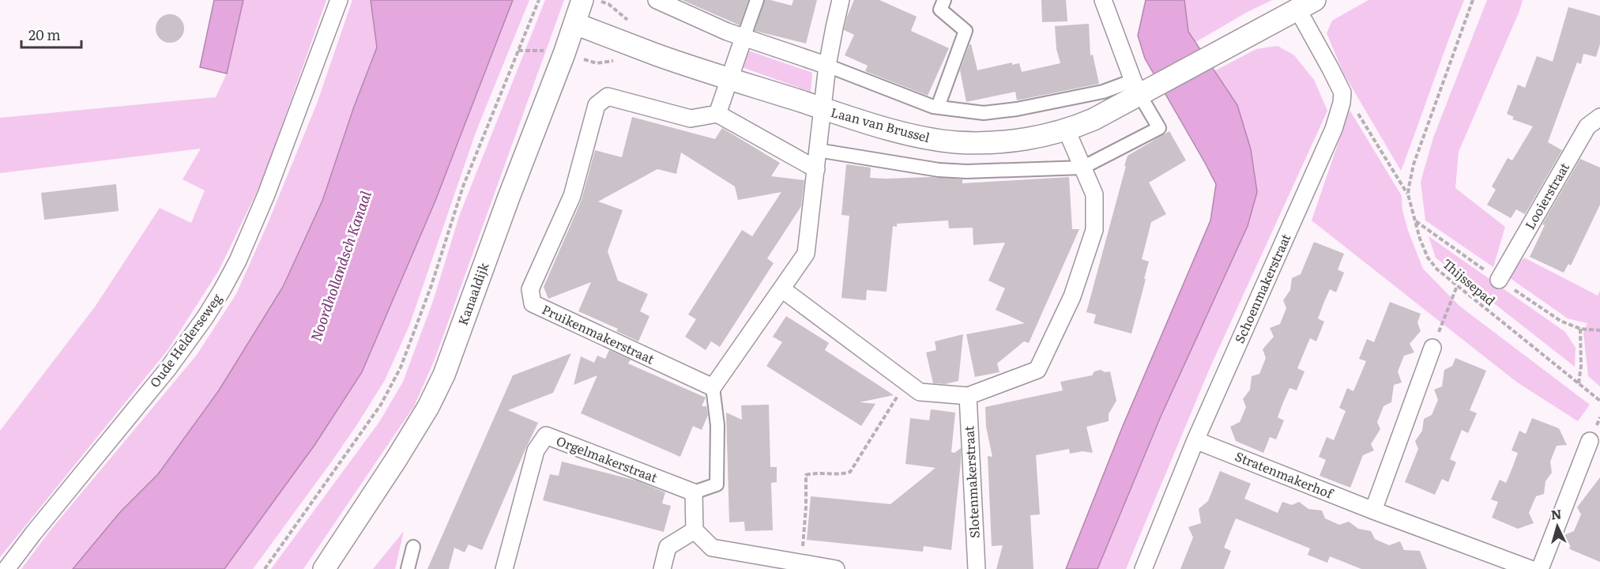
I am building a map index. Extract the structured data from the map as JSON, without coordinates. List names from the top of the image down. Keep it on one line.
{"streets":{"street":["Laan van Brussel","Looierstraat","Schoenmakerstraat","Kanaaldijk","Pruikenmakerstraat","Oude Helderseweg","Orgelmakerstraat","Stratenmakerhof","Slotenmakerstraat"],"path":["Thijssepad"]},"crossings":[["Laan van Brussel","Kanaaldijk"],["Schoenmakerstraat","Stratenmakerhof"]],"water":["Noordhollandsch Kanaal"],"scale_bar":"20 m","north":"top"}
